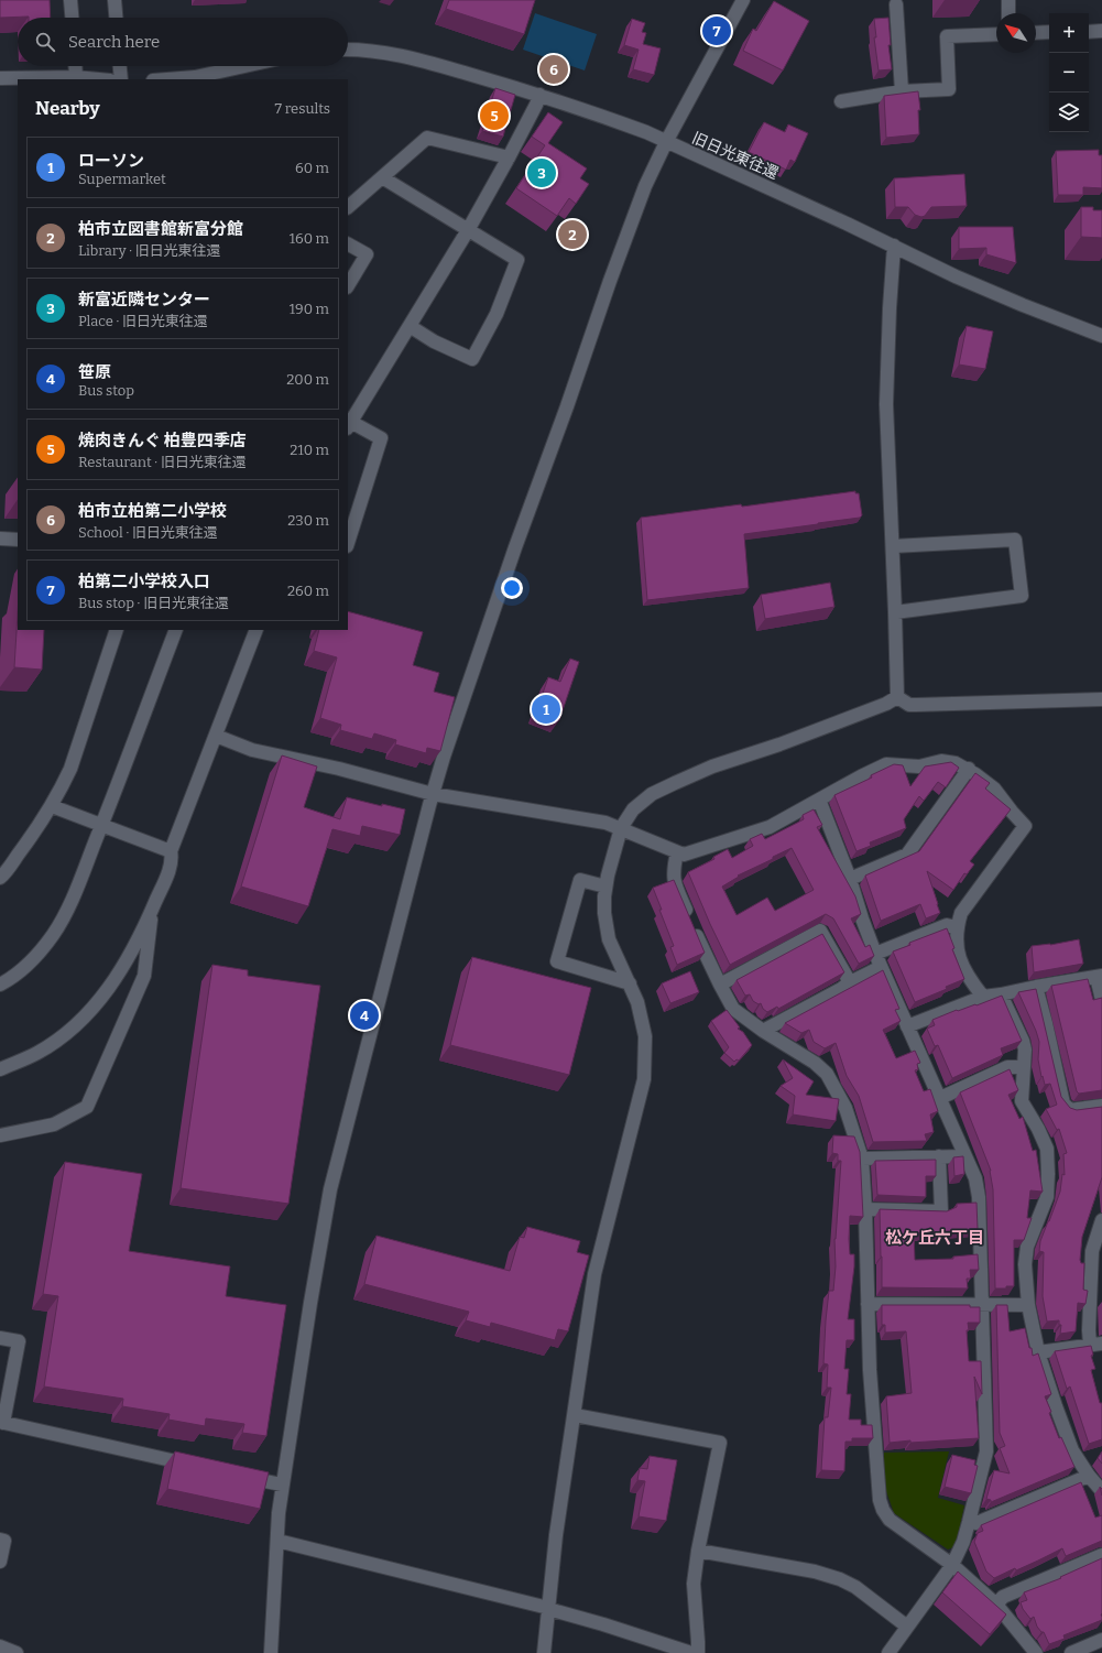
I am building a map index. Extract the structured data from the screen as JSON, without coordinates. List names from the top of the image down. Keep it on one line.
{"streets":{"street":["旧日光東往還"]},"districts":["松ケ丘六丁目"],"north":"top left","page":{"map_buttons":["+","−"],"pins":["7","6","5","3","2","1","4"],"search":"Search here","heading":["Nearby","7 results"],"list":[{"mark":"1","name":"ローソン","note":"Supermarket","value":"60 m"},{"mark":"2","name":"柏市立図書館新富分館","note":"Library · 旧日光東往還","value":"160 m"},{"mark":"3","name":"新富近隣センター","note":"Place · 旧日光東往還","value":"190 m"},{"mark":"4","name":"笹原","note":"Bus stop","value":"200 m"},{"mark":"5","name":"焼肉きんぐ 柏豊四季店","note":"Restaurant · 旧日光東往還","value":"210 m"},{"mark":"6","name":"柏市立柏第二小学校","note":"School · 旧日光東往還","value":"230 m"},{"mark":"7","name":"柏第二小学校入口","note":"Bus stop · 旧日光東往還","value":"260 m"}]}}
